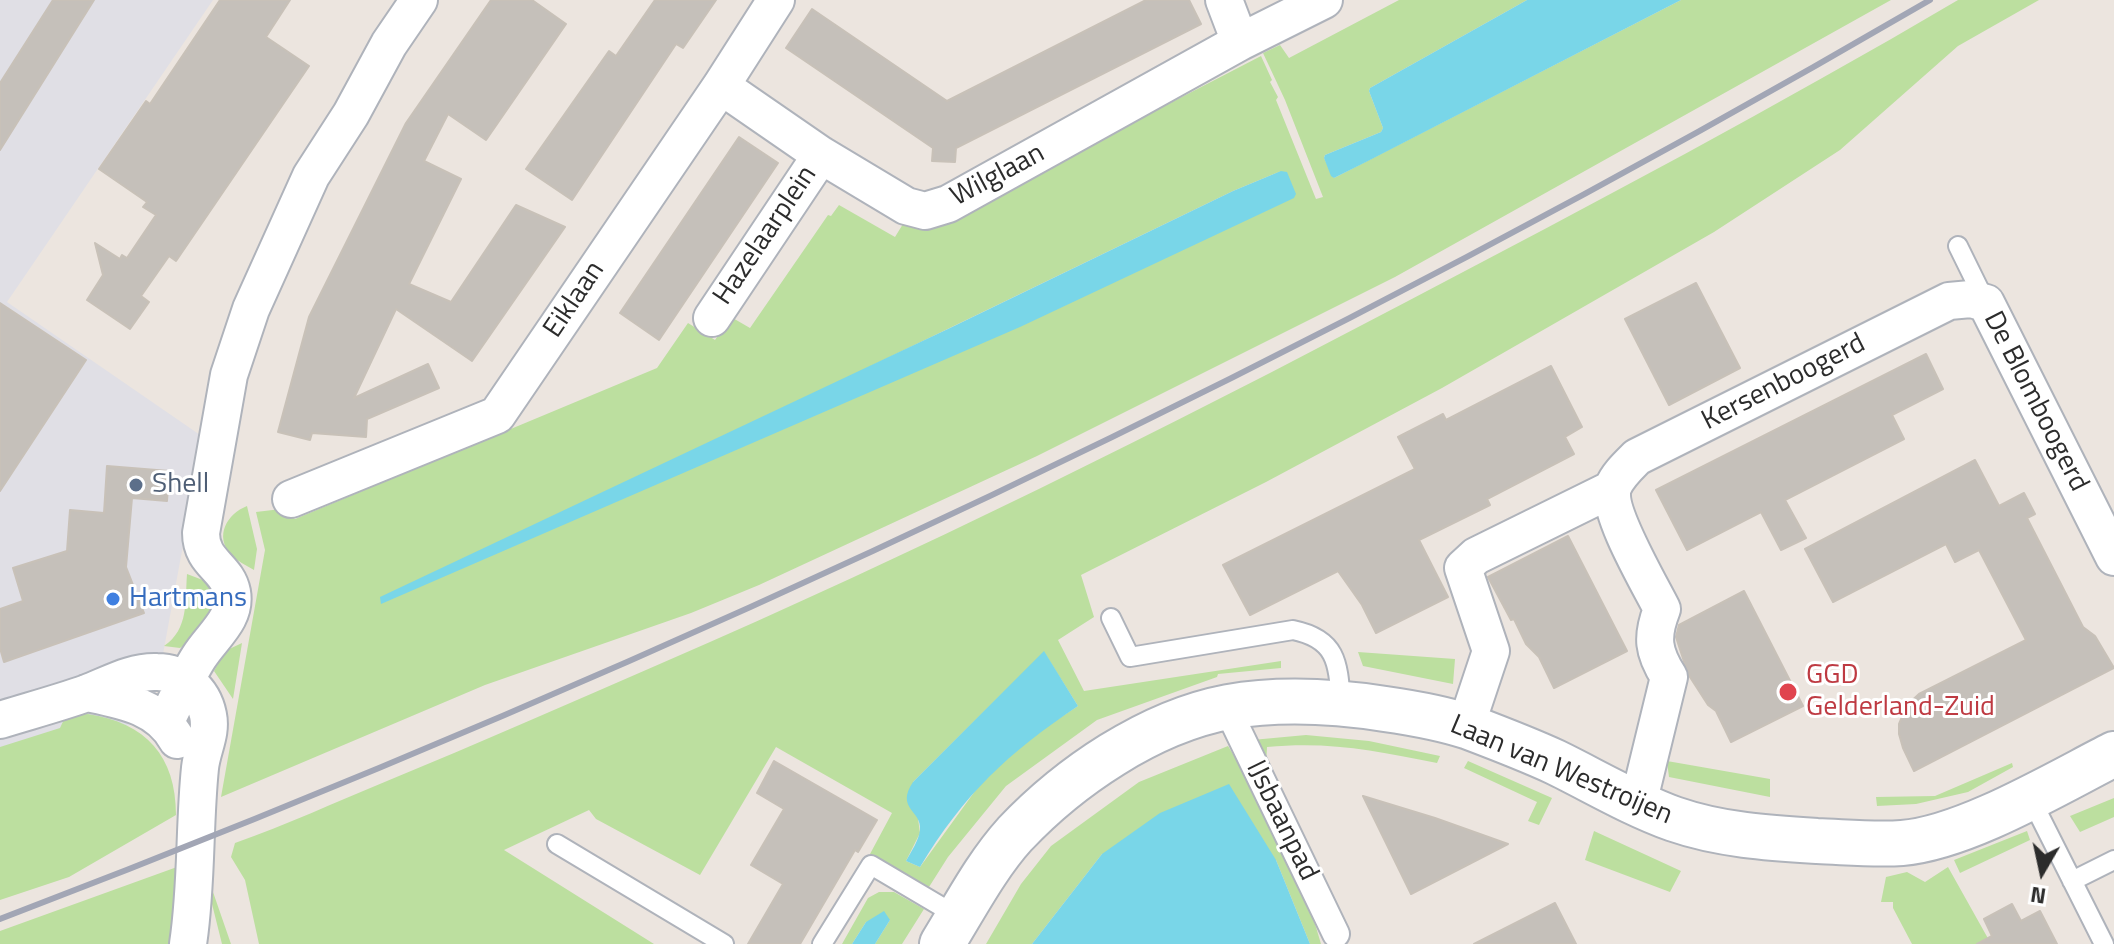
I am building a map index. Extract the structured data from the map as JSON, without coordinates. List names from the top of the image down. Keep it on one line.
{"streets":{"street":["Wilglaan","Hazelaarplein","Eiklaan","Kersenboogerd","De Blomboogerd","Laan van Westroijen","IJsbaanpad"]},"crossings":[["Wilglaan","Hazelaarplein"],["Wilglaan","Eiklaan"],["Kersenboogerd","De Blomboogerd"],["Kersenboogerd","Laan van Westroijen"],["Laan van Westroijen","IJsbaanpad"]],"places":["Shell","Hartmans","GGD Gelderland-Zuid"],"north":"bottom"}
